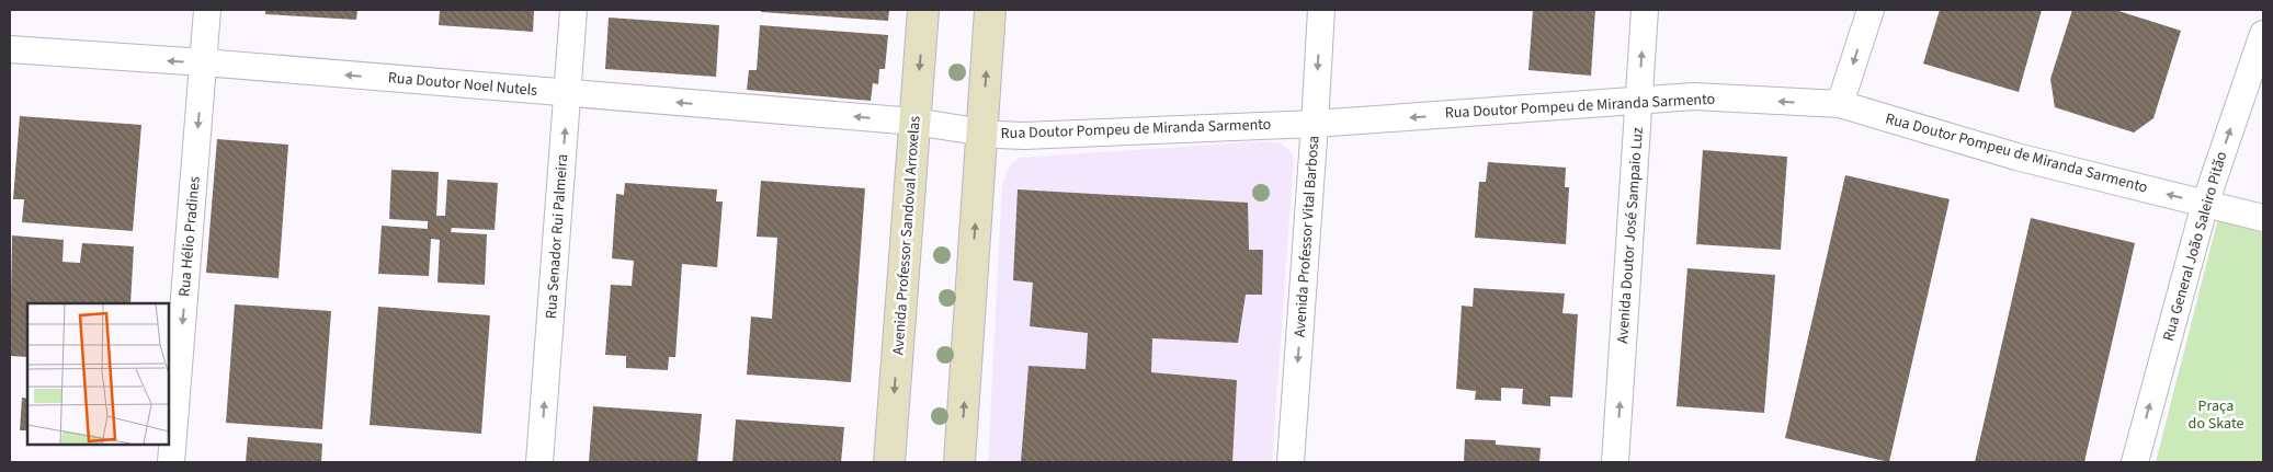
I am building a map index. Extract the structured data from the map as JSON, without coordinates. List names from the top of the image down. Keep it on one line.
{"streets":{"street":["Rua Doutor Noel Nutels","Rua Doutor Pompeu de Miranda Sarmento","Avenida Professor Sandoval Arroxelas","Avenida Doutor José Sampaio Luz","Rua Hélio Pradines","Rua Senador Rui Palmeira","Avenida Professor Vital Barbosa","Rua General João Saleiro Pitão"]},"crossings":[["Rua Doutor Noel Nutels","Rua Doutor Pompeu de Miranda Sarmento"],["Rua Doutor Noel Nutels","Avenida Professor Sandoval Arroxelas"],["Rua Doutor Noel Nutels","Rua Hélio Pradines"],["Rua Doutor Noel Nutels","Rua Senador Rui Palmeira"],["Rua Doutor Pompeu de Miranda Sarmento","Avenida Professor Sandoval Arroxelas"],["Rua Doutor Pompeu de Miranda Sarmento","Avenida Doutor José Sampaio Luz"],["Rua Doutor Pompeu de Miranda Sarmento","Avenida Professor Vital Barbosa"],["Rua Doutor Pompeu de Miranda Sarmento","Rua General João Saleiro Pitão"]],"one_way":["Rua Doutor Noel Nutels","Rua Doutor Pompeu de Miranda Sarmento","Avenida Doutor José Sampaio Luz","Rua Hélio Pradines","Rua Senador Rui Palmeira","Avenida Professor Vital Barbosa","Rua General João Saleiro Pitão"],"parks":["Praça do Skate"]}
